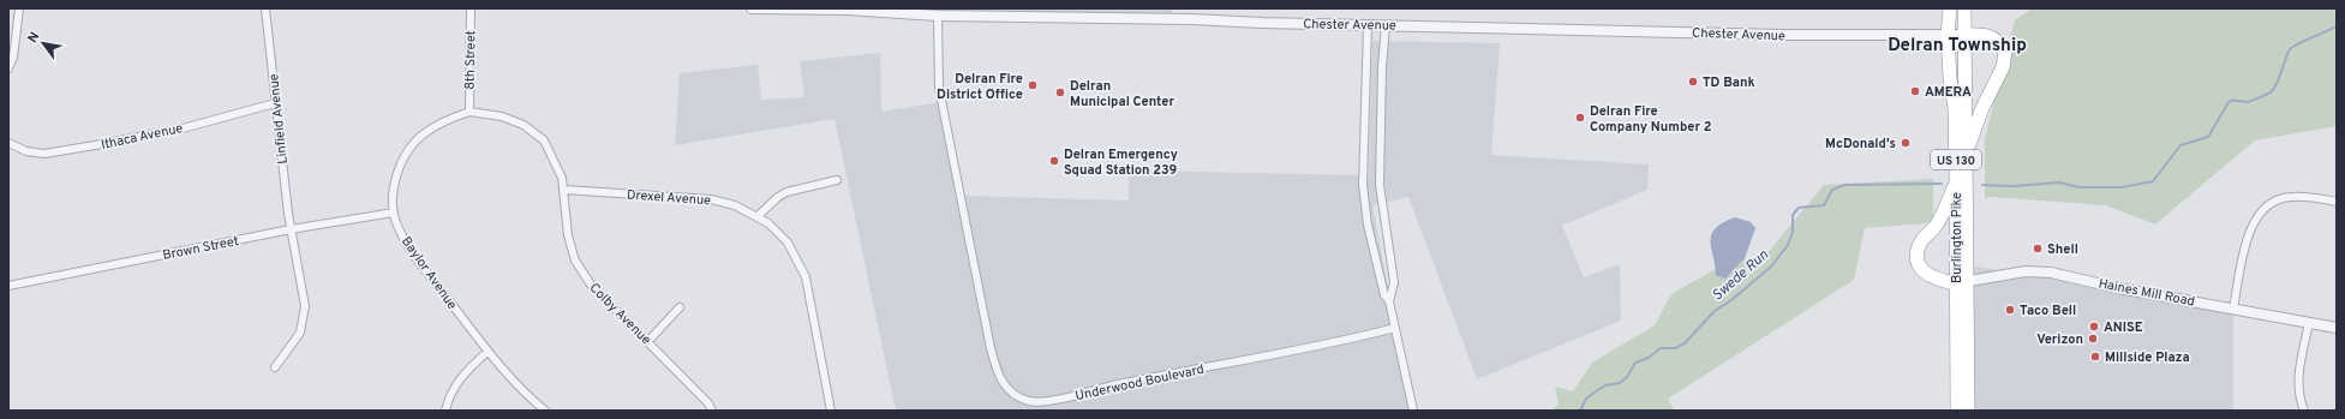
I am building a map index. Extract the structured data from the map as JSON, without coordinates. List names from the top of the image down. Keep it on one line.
{"streets":{"highway":["US 130","Burlington Pike"],"street":["Chester Avenue","8th Street","Linfield Avenue","Ithaca Avenue","Drexel Avenue","Brown Street","Baylor Avenue","Haines Mill Road","Colby Avenue","Underwood Boulevard"]},"crossings":[["Chester Avenue","Burlington Pike"],["Chester Avenue","Underwood Boulevard"],["8th Street","Baylor Avenue"],["8th Street","Colby Avenue"],["Linfield Avenue","Ithaca Avenue"],["Linfield Avenue","Brown Street"],["Drexel Avenue","Colby Avenue"],["Burlington Pike","Haines Mill Road"],["Brown Street","Baylor Avenue"],["Baylor Avenue","Colby Avenue"]],"districts":["Delran Township"],"water":["Swede Run"],"places":["TD Bank","Delran Fire District Office","AMERA","Delran Municipal Center","Delran Fire Company Number 2","McDonald's","Delran Emergency Squad Station 239","Shell","Taco Bell","ANISE","Verizon","Millside Plaza"],"north":"top left"}
